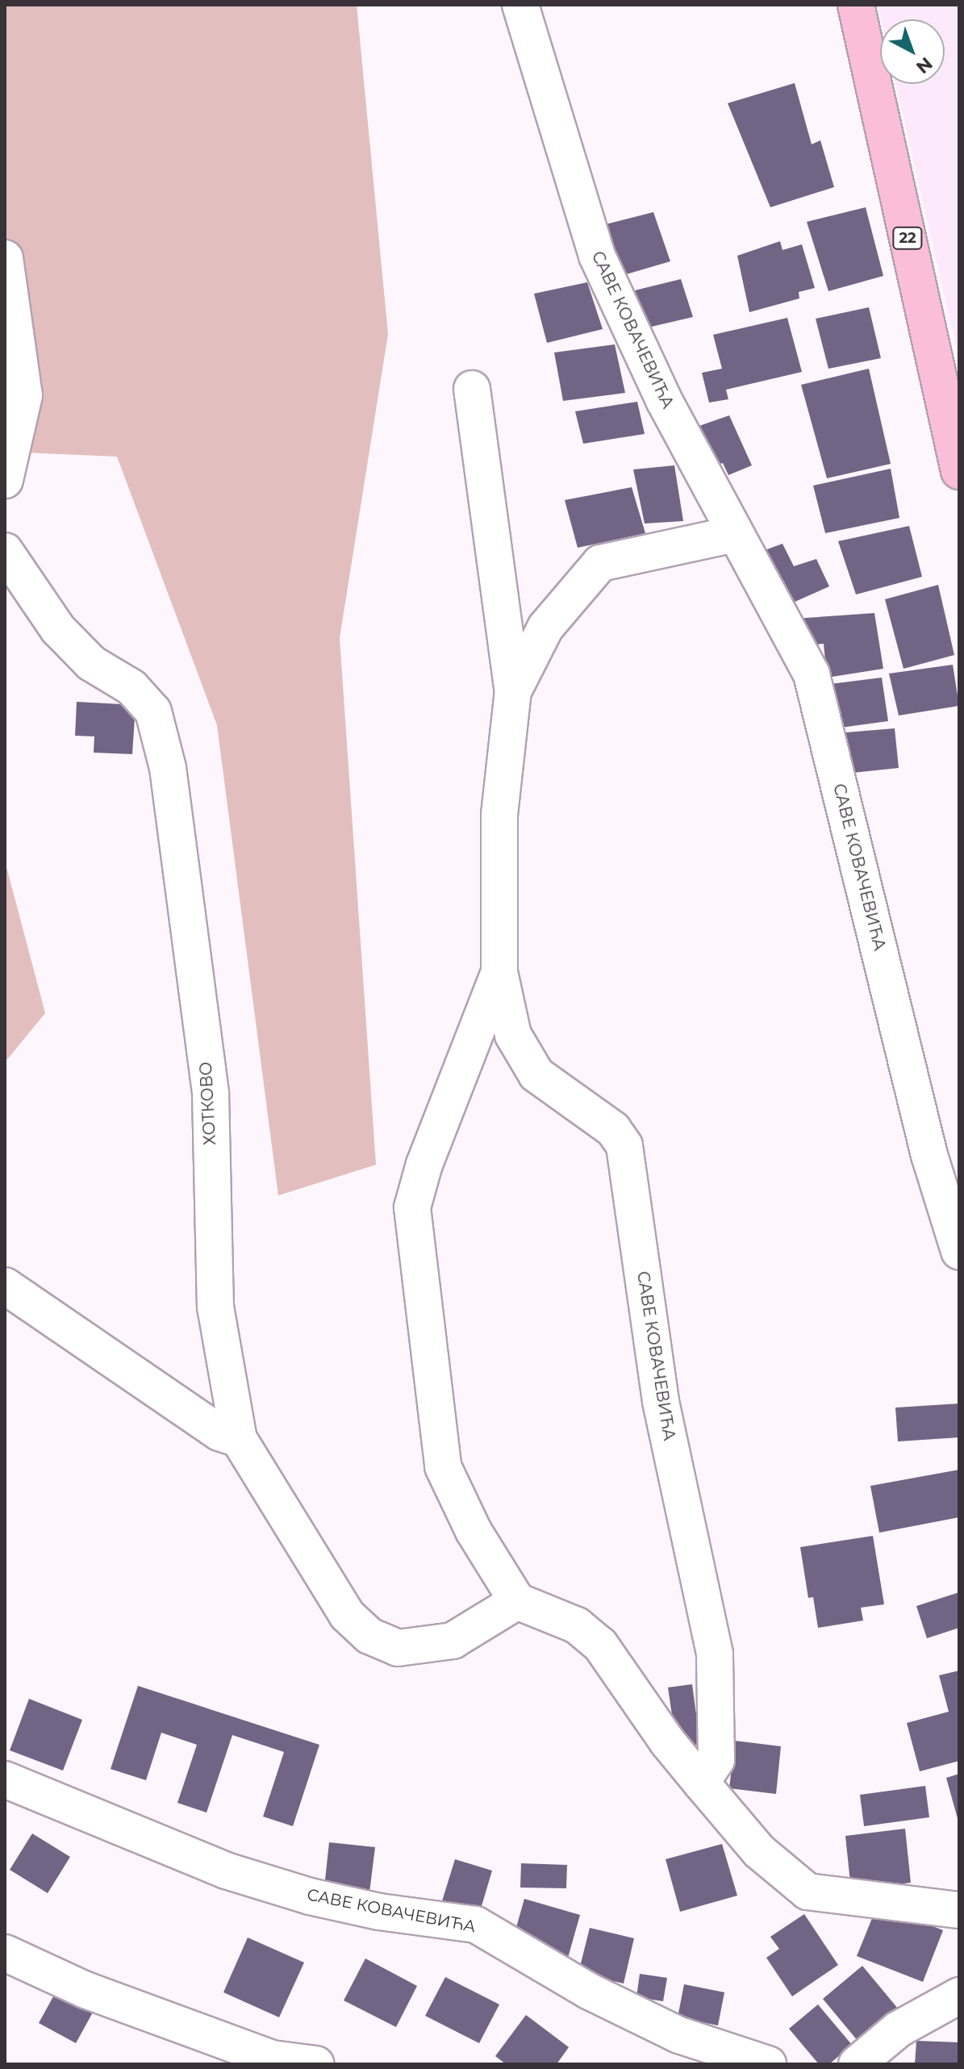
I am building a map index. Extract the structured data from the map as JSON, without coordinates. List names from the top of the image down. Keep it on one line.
{"streets":{"main road":["22"],"street":["САВЕ КОВАЧЕВИЋА","ХОТКОВО"]},"north":"bottom right"}
